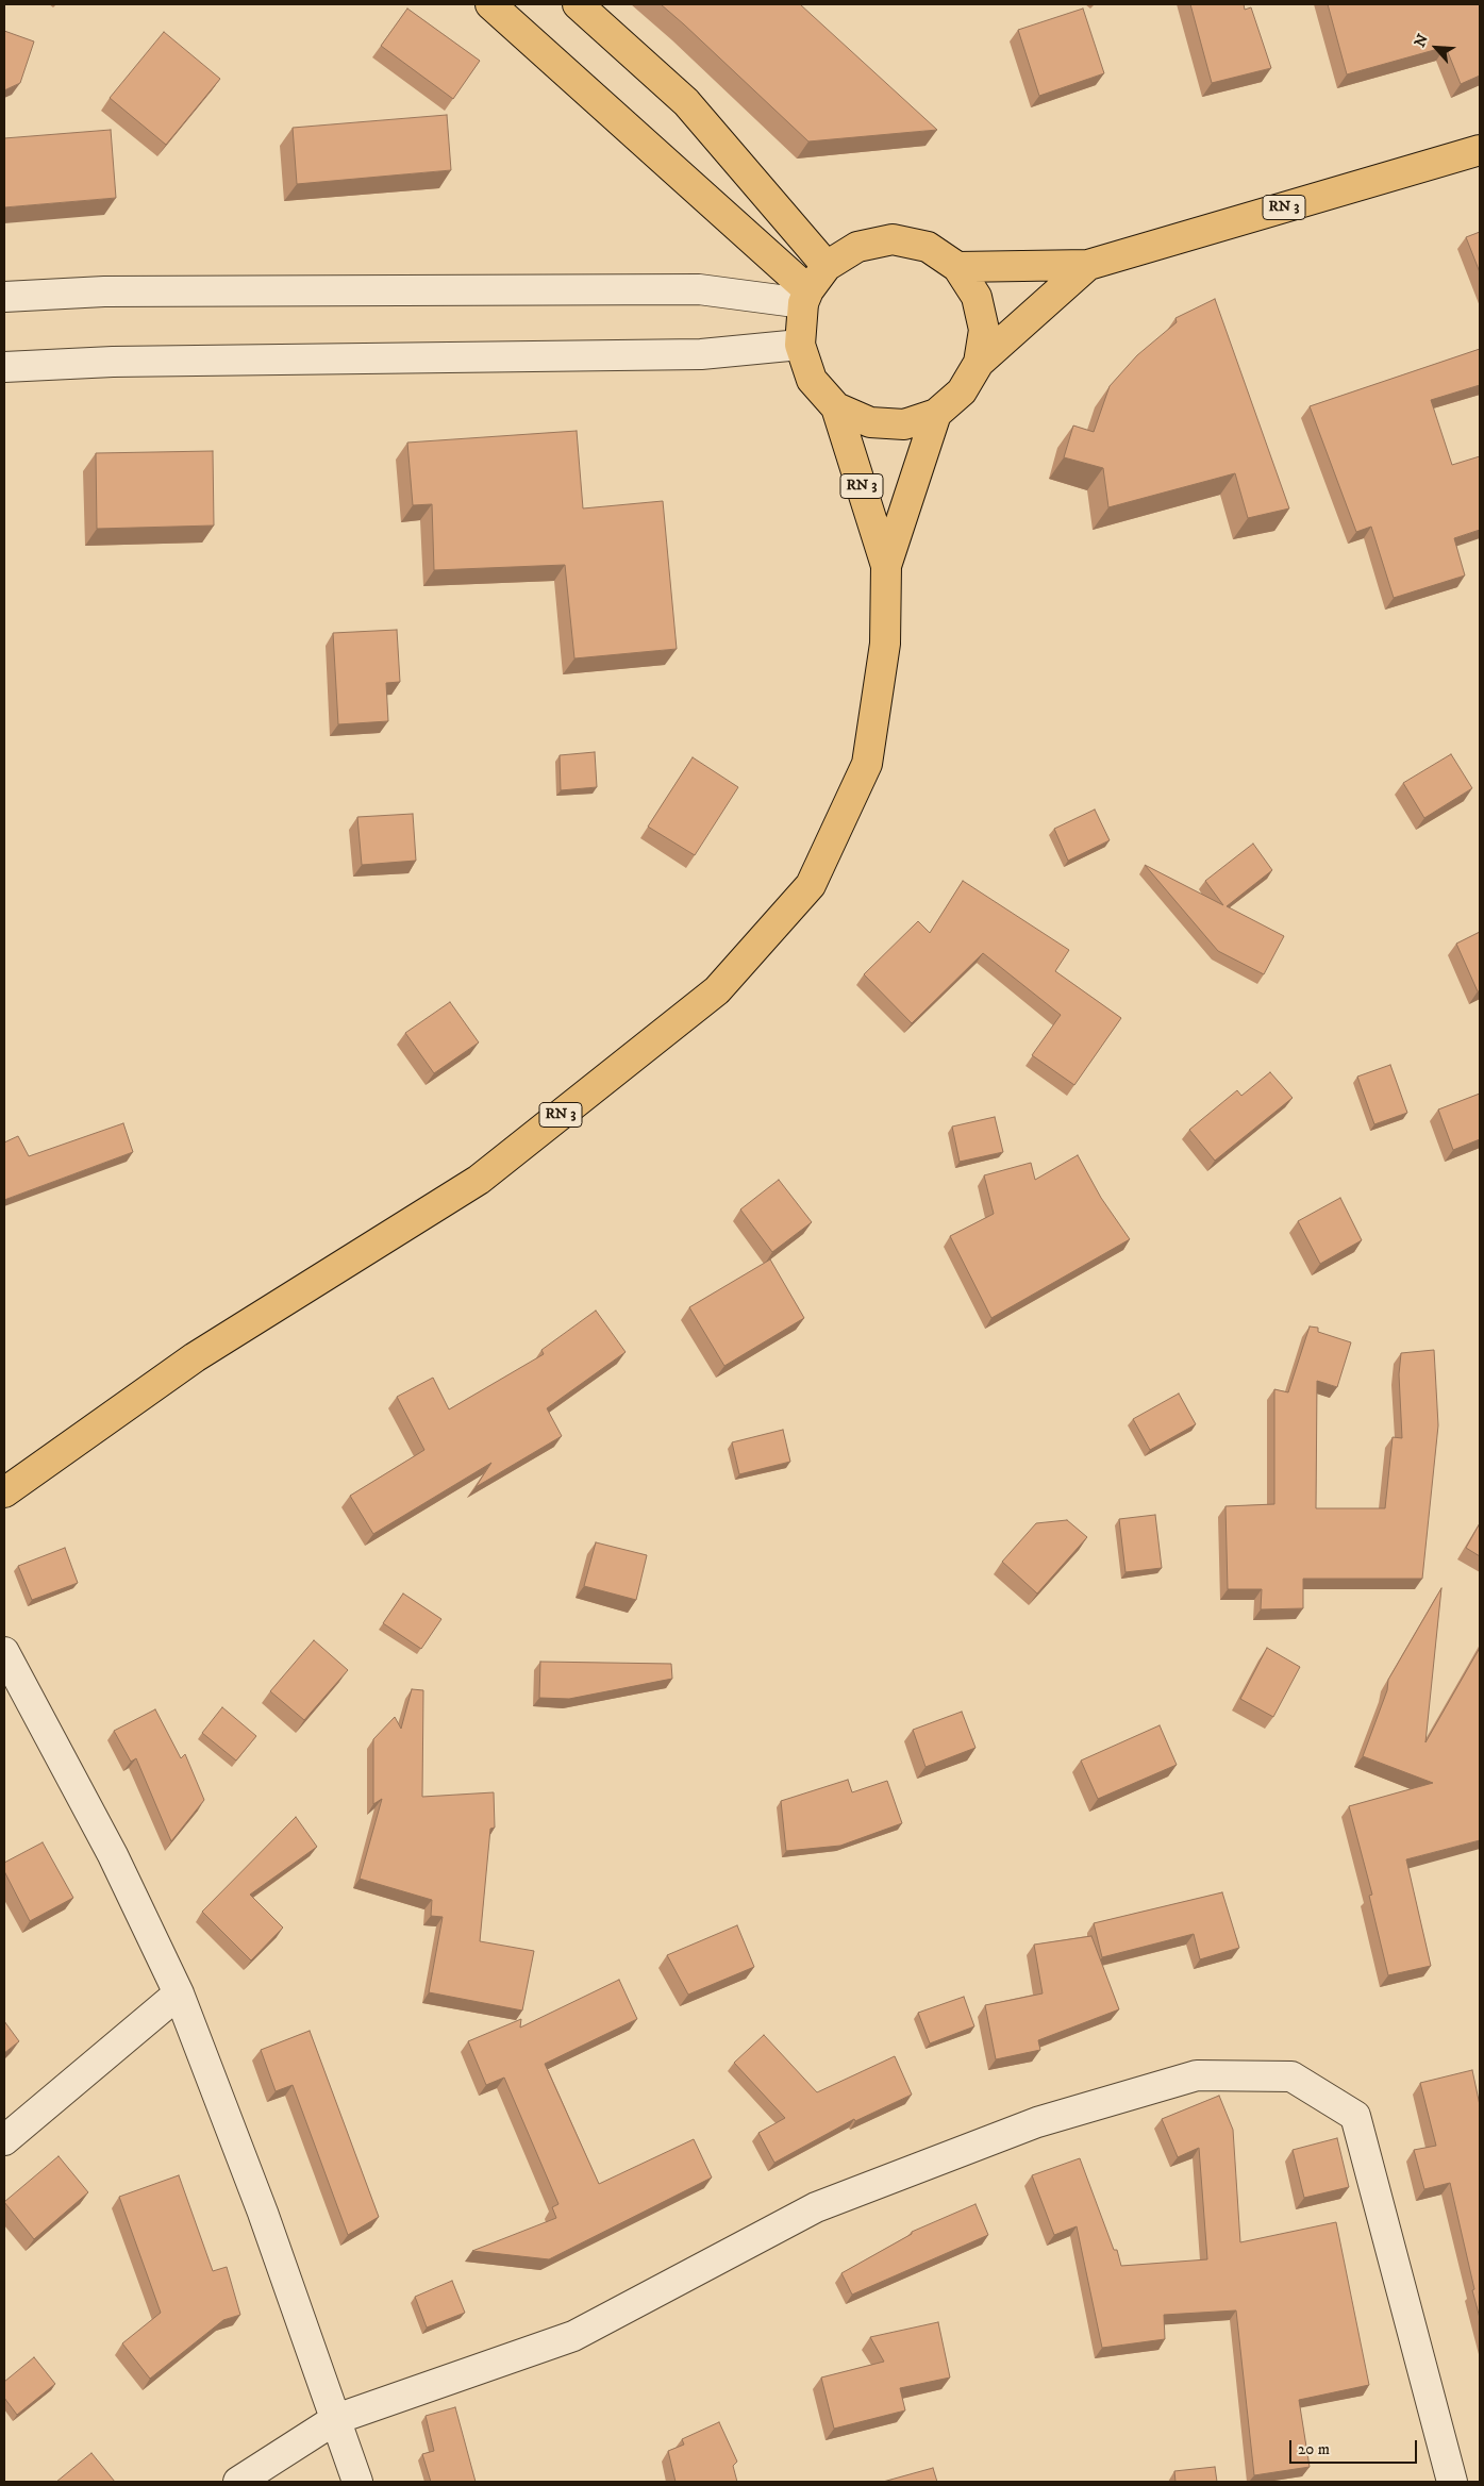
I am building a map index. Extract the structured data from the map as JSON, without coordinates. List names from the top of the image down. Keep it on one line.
{"streets":{"main road":["RN 3"]},"scale_bar":"20 m","north":"top left"}
